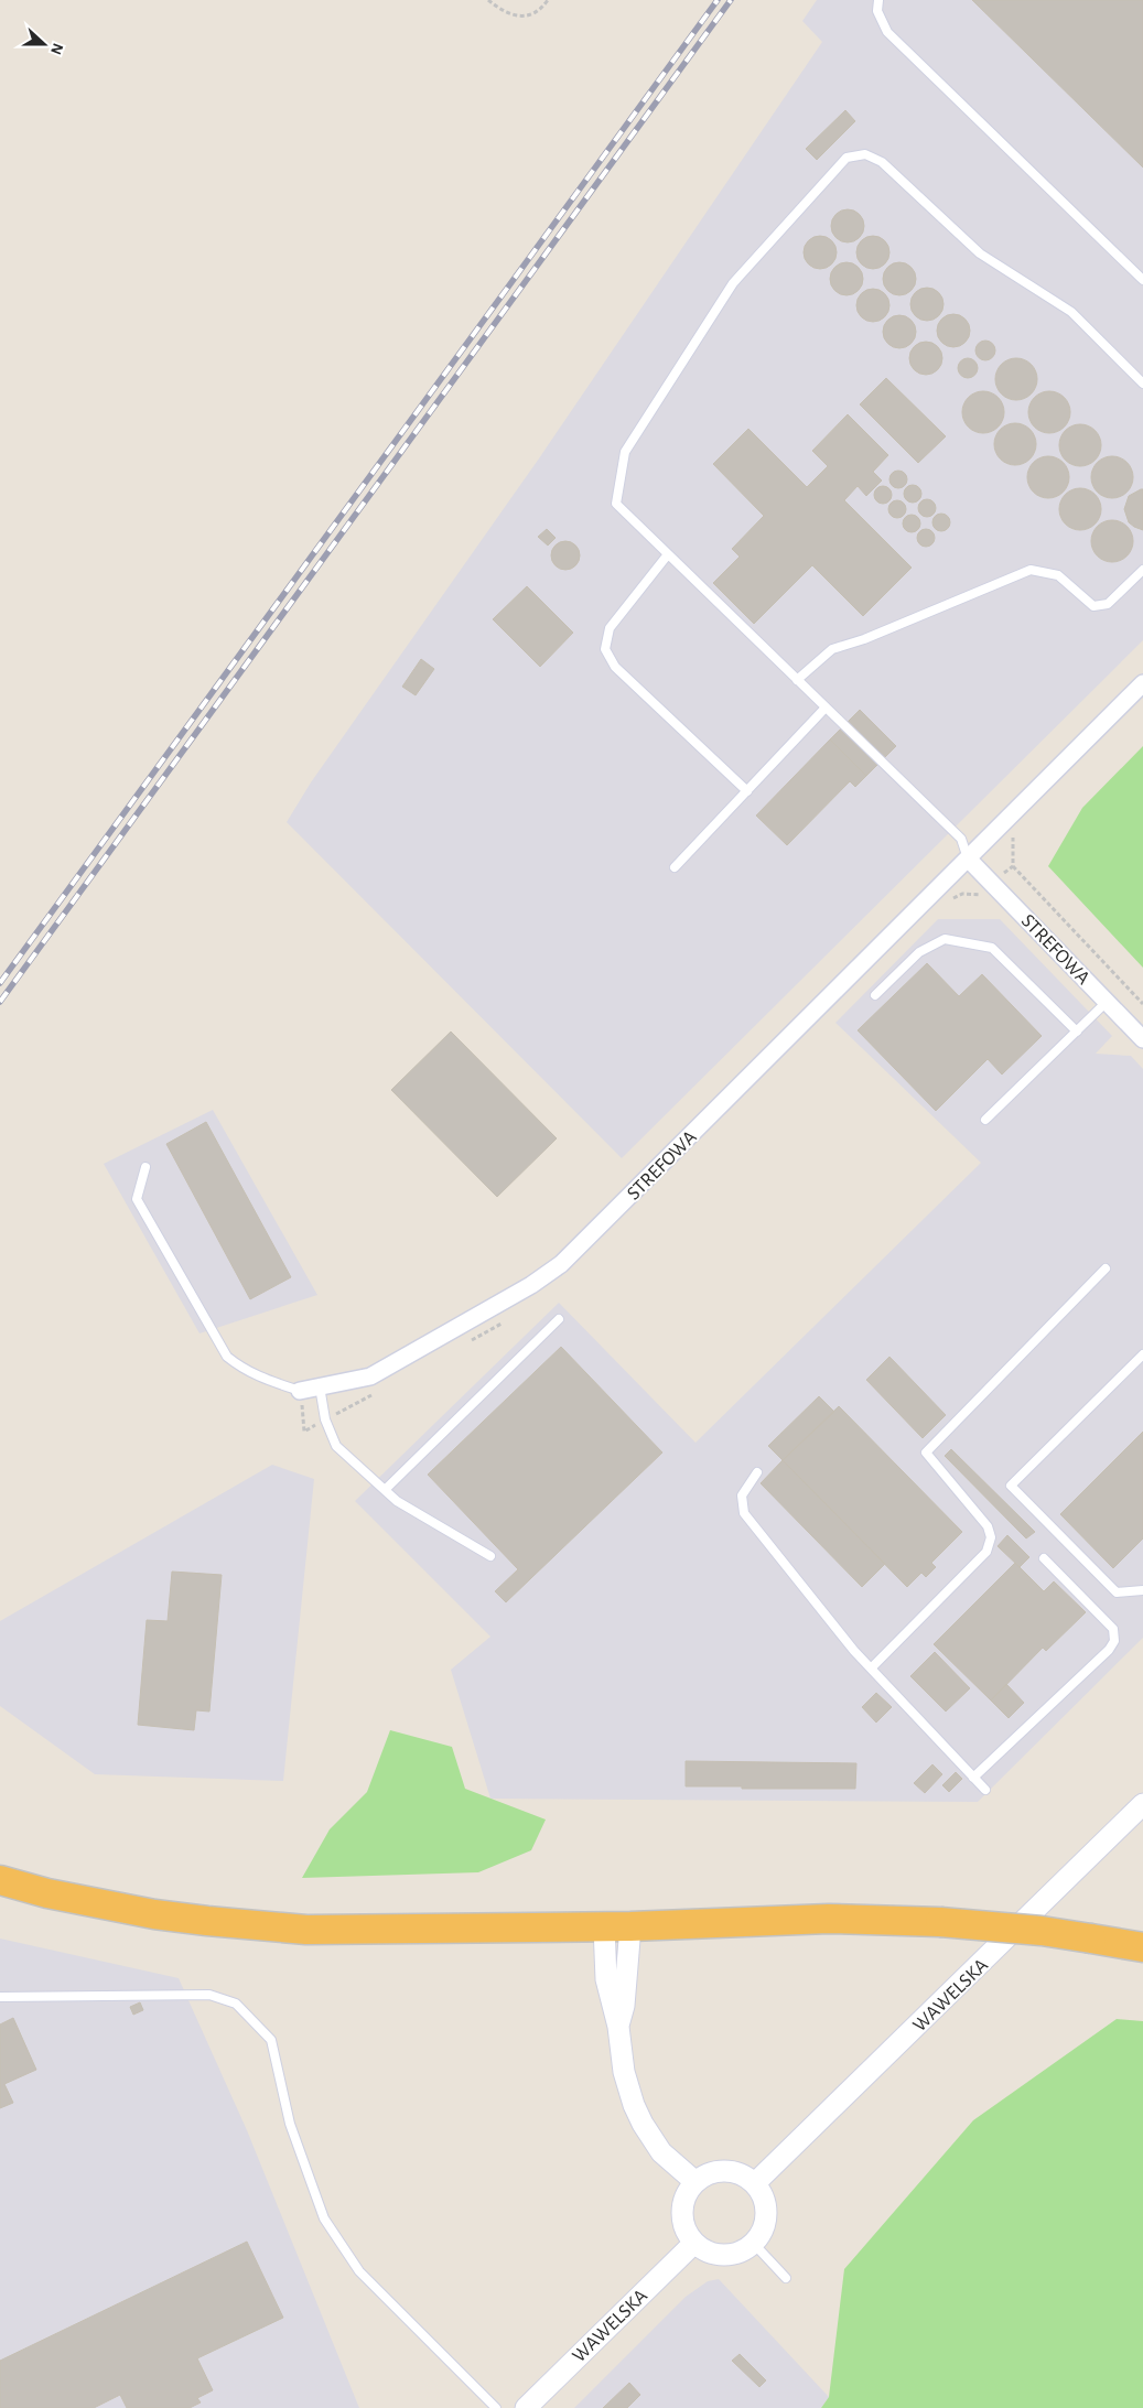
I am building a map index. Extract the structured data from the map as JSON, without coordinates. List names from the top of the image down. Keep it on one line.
{"streets":{"street":["STREFOWA","WAWELSKA"]},"north":"right"}
